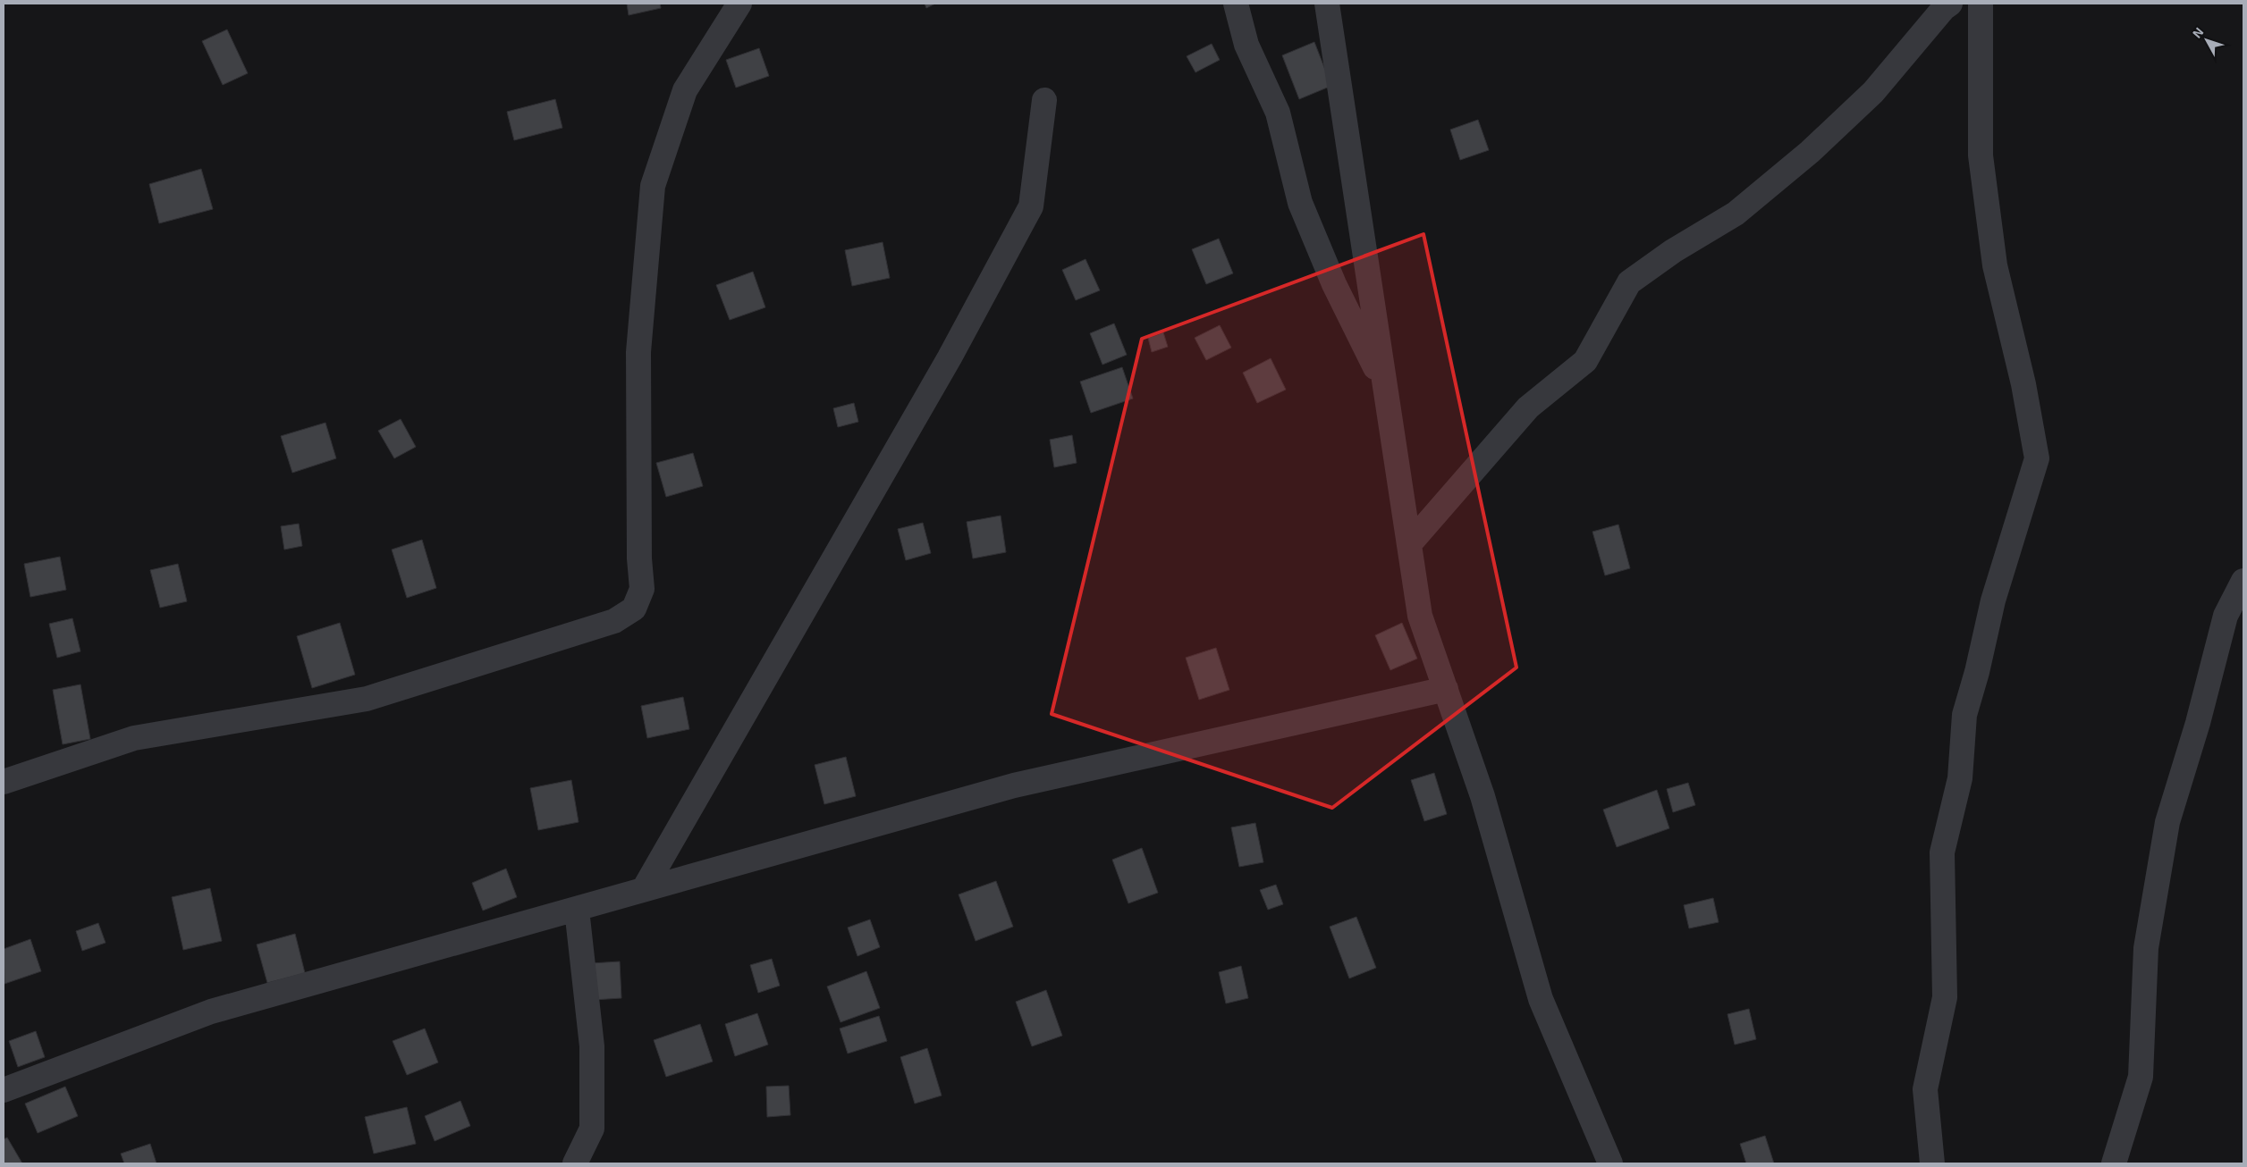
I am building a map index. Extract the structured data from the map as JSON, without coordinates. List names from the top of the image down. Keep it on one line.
{"north":"top left"}
